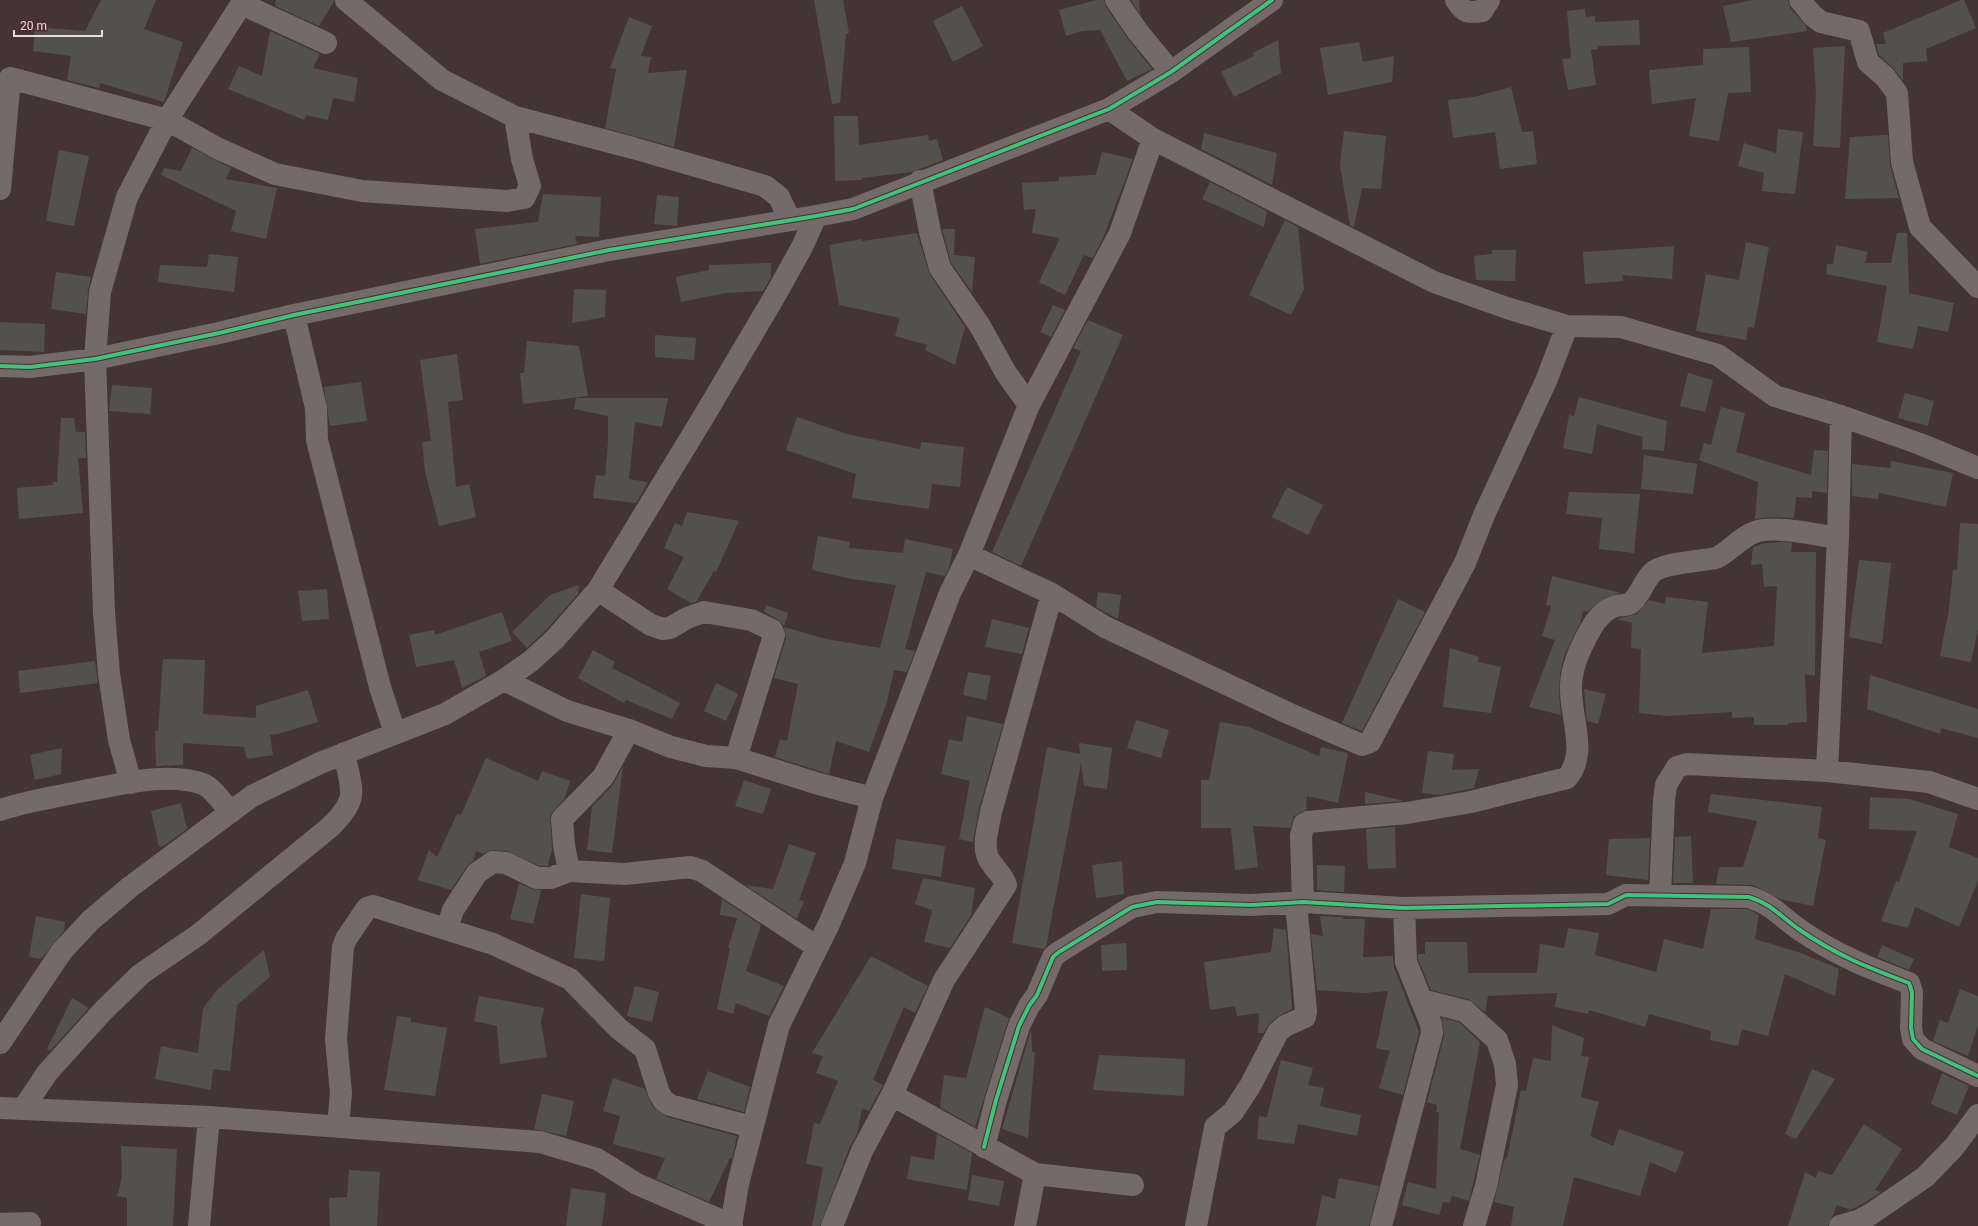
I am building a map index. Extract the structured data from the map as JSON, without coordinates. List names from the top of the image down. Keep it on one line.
{"scale_bar":"20 m"}
